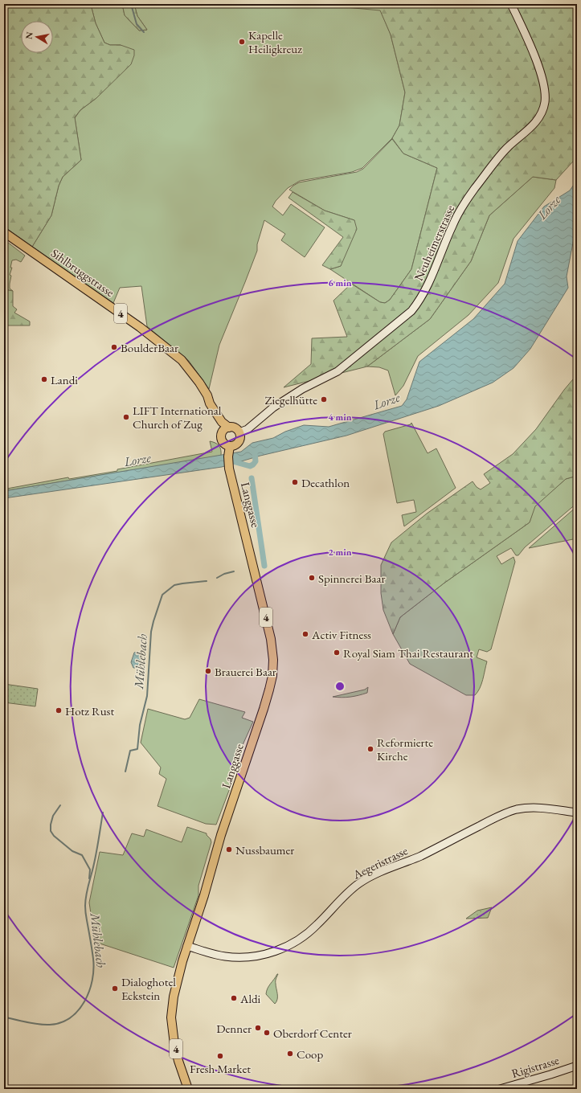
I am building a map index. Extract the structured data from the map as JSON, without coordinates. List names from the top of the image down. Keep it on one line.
{"streets":{"main road":["Sihlbruggstrasse","4","Langgasse"],"street":["Neuheimerstrasse","Aegeristrasse","Rigistrasse"]},"crossings":[["Neuheimerstrasse","Sihlbruggstrasse"],["Neuheimerstrasse","Langgasse"],["Sihlbruggstrasse","Langgasse"],["Langgasse","Aegeristrasse"]],"water":["Lorze","Mühlebach"],"places":["Kapelle Heiligkreuz","BoulderBaar","Landi","Ziegelhütte","LIFT International Church of Zug","Decathlon","Spinnerei Baar","Activ Fitness","Royal Siam Thai Restaurant","Brauerei Baar","Hotz Rust","Reformierte Kirche","Nussbaumer","Dialoghotel Eckstein","Aldi","Denner","Oberdorf Center","Coop","Fresh Market"],"north":"left","rings":["6 min","4 min","2 min"]}
